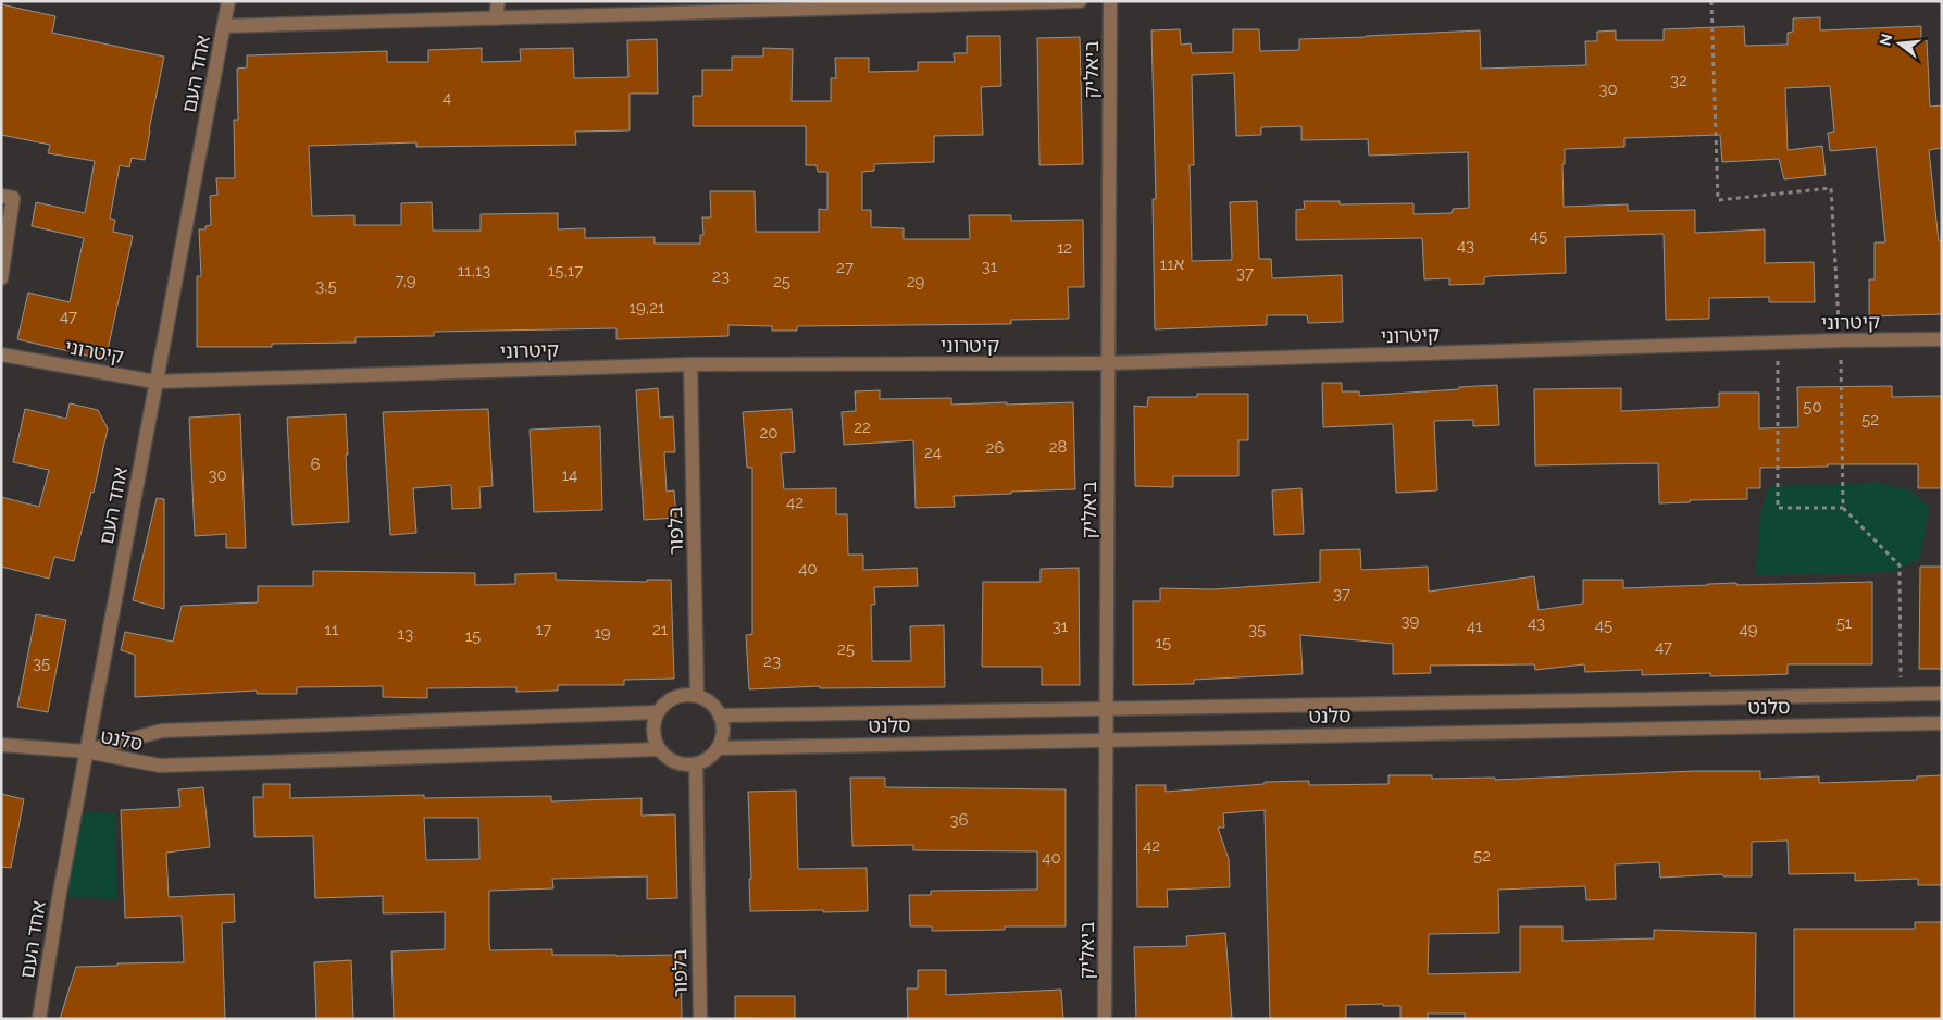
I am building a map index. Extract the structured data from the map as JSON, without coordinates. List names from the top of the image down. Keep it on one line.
{"streets":{"street":["ביאליק","אחד העם","קיטרוני","בלפור","סלנט"]},"crossings":[["ביאליק","קיטרוני"],["ביאליק","סלנט"],["אחד העם","קיטרוני"],["אחד העם","סלנט"],["קיטרוני","בלפור"],["בלפור","סלנט"]],"house_numbers":["32","30","4","45","43","12","11א","31","27","11,13","15,17","37","23","7,9","25","29","3,5","19,21","47","50","52","22","20","28","26","24","6","30","14","42","40","37","39","43","51","45","31","41","11","17","21","35","49","19","13","15","15","47","25","23","35","36","42","52","40"],"north":"left"}
